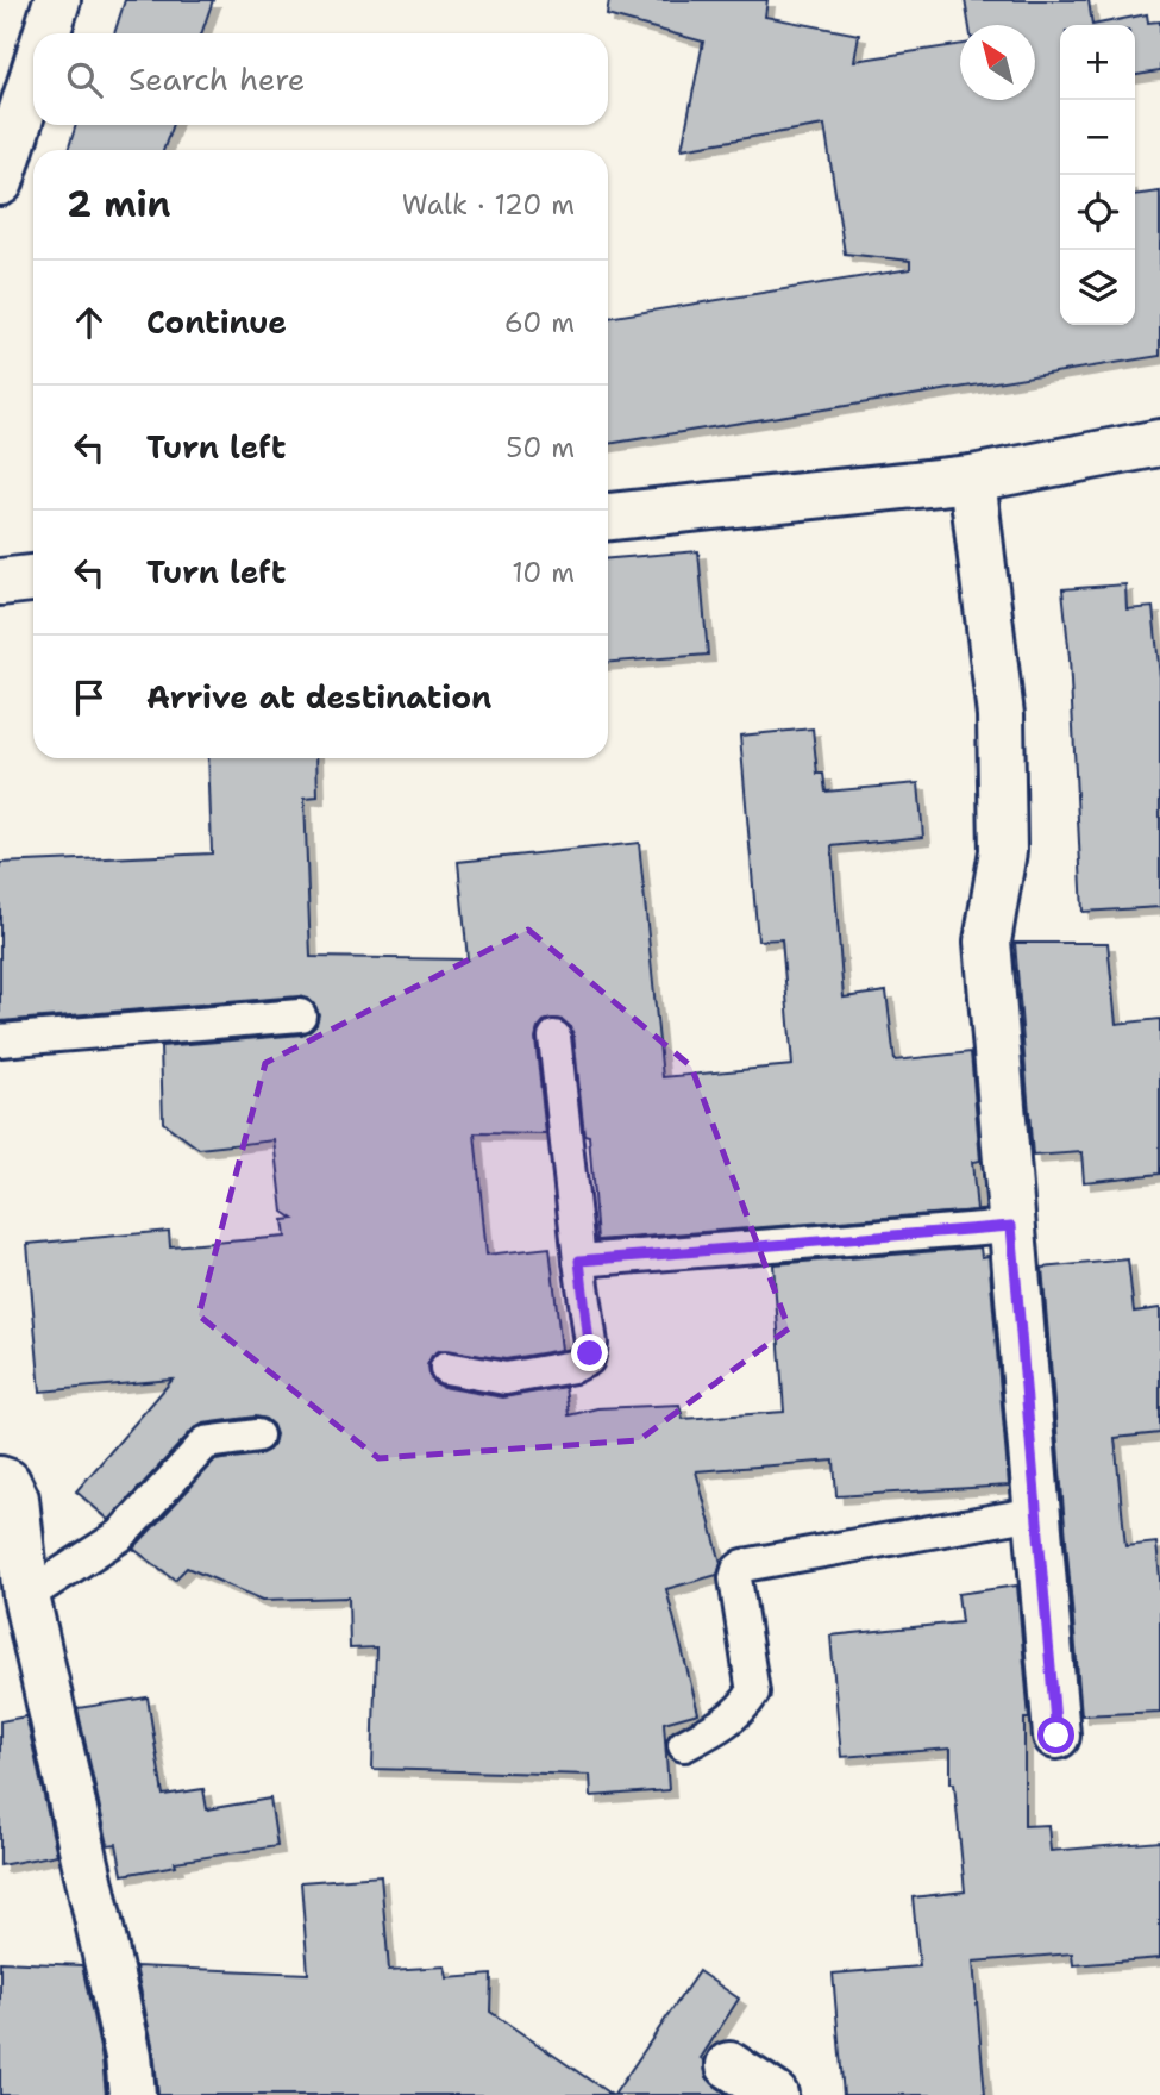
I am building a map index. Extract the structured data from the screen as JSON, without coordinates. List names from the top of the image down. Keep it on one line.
{"north":"top left","page":{"map_buttons":["+","−"],"search":"Search here","heading":["2 min","Walk · 120 m"],"list":[["Continue","60 m"],["Turn left","50 m"],["Turn left","10 m"],"Arrive at destination"]}}
